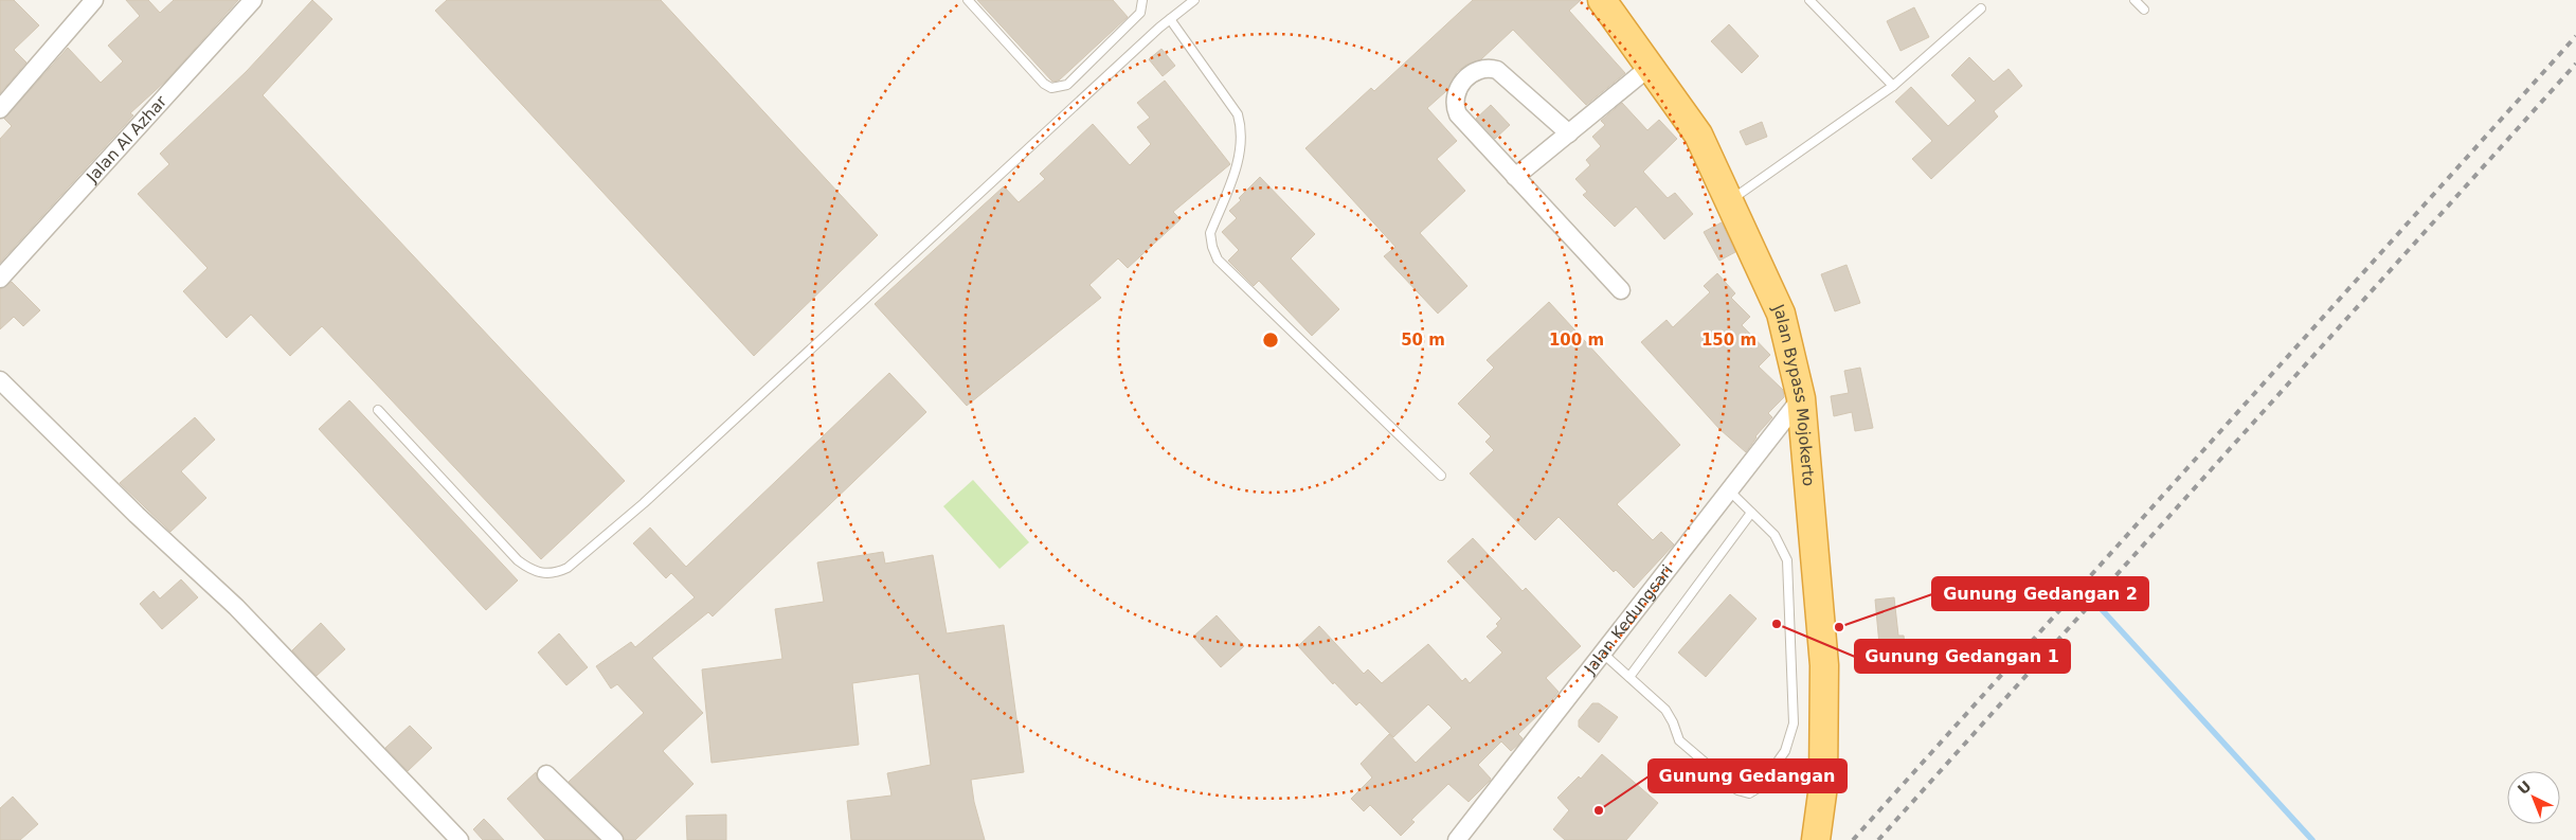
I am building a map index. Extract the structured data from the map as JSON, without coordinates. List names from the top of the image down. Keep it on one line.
{"streets":{"highway":["Jalan Bypass Mojokerto"],"street":["Jalan Al Azhar","Jalan Kedungsari"]},"crossings":[["Jalan Bypass Mojokerto","Jalan Kedungsari"]],"places":["Gunung Gedangan 1","Gunung Gedangan 2","Gunung Gedangan"],"north":"top left","rings":["50 m","100 m","150 m"]}
